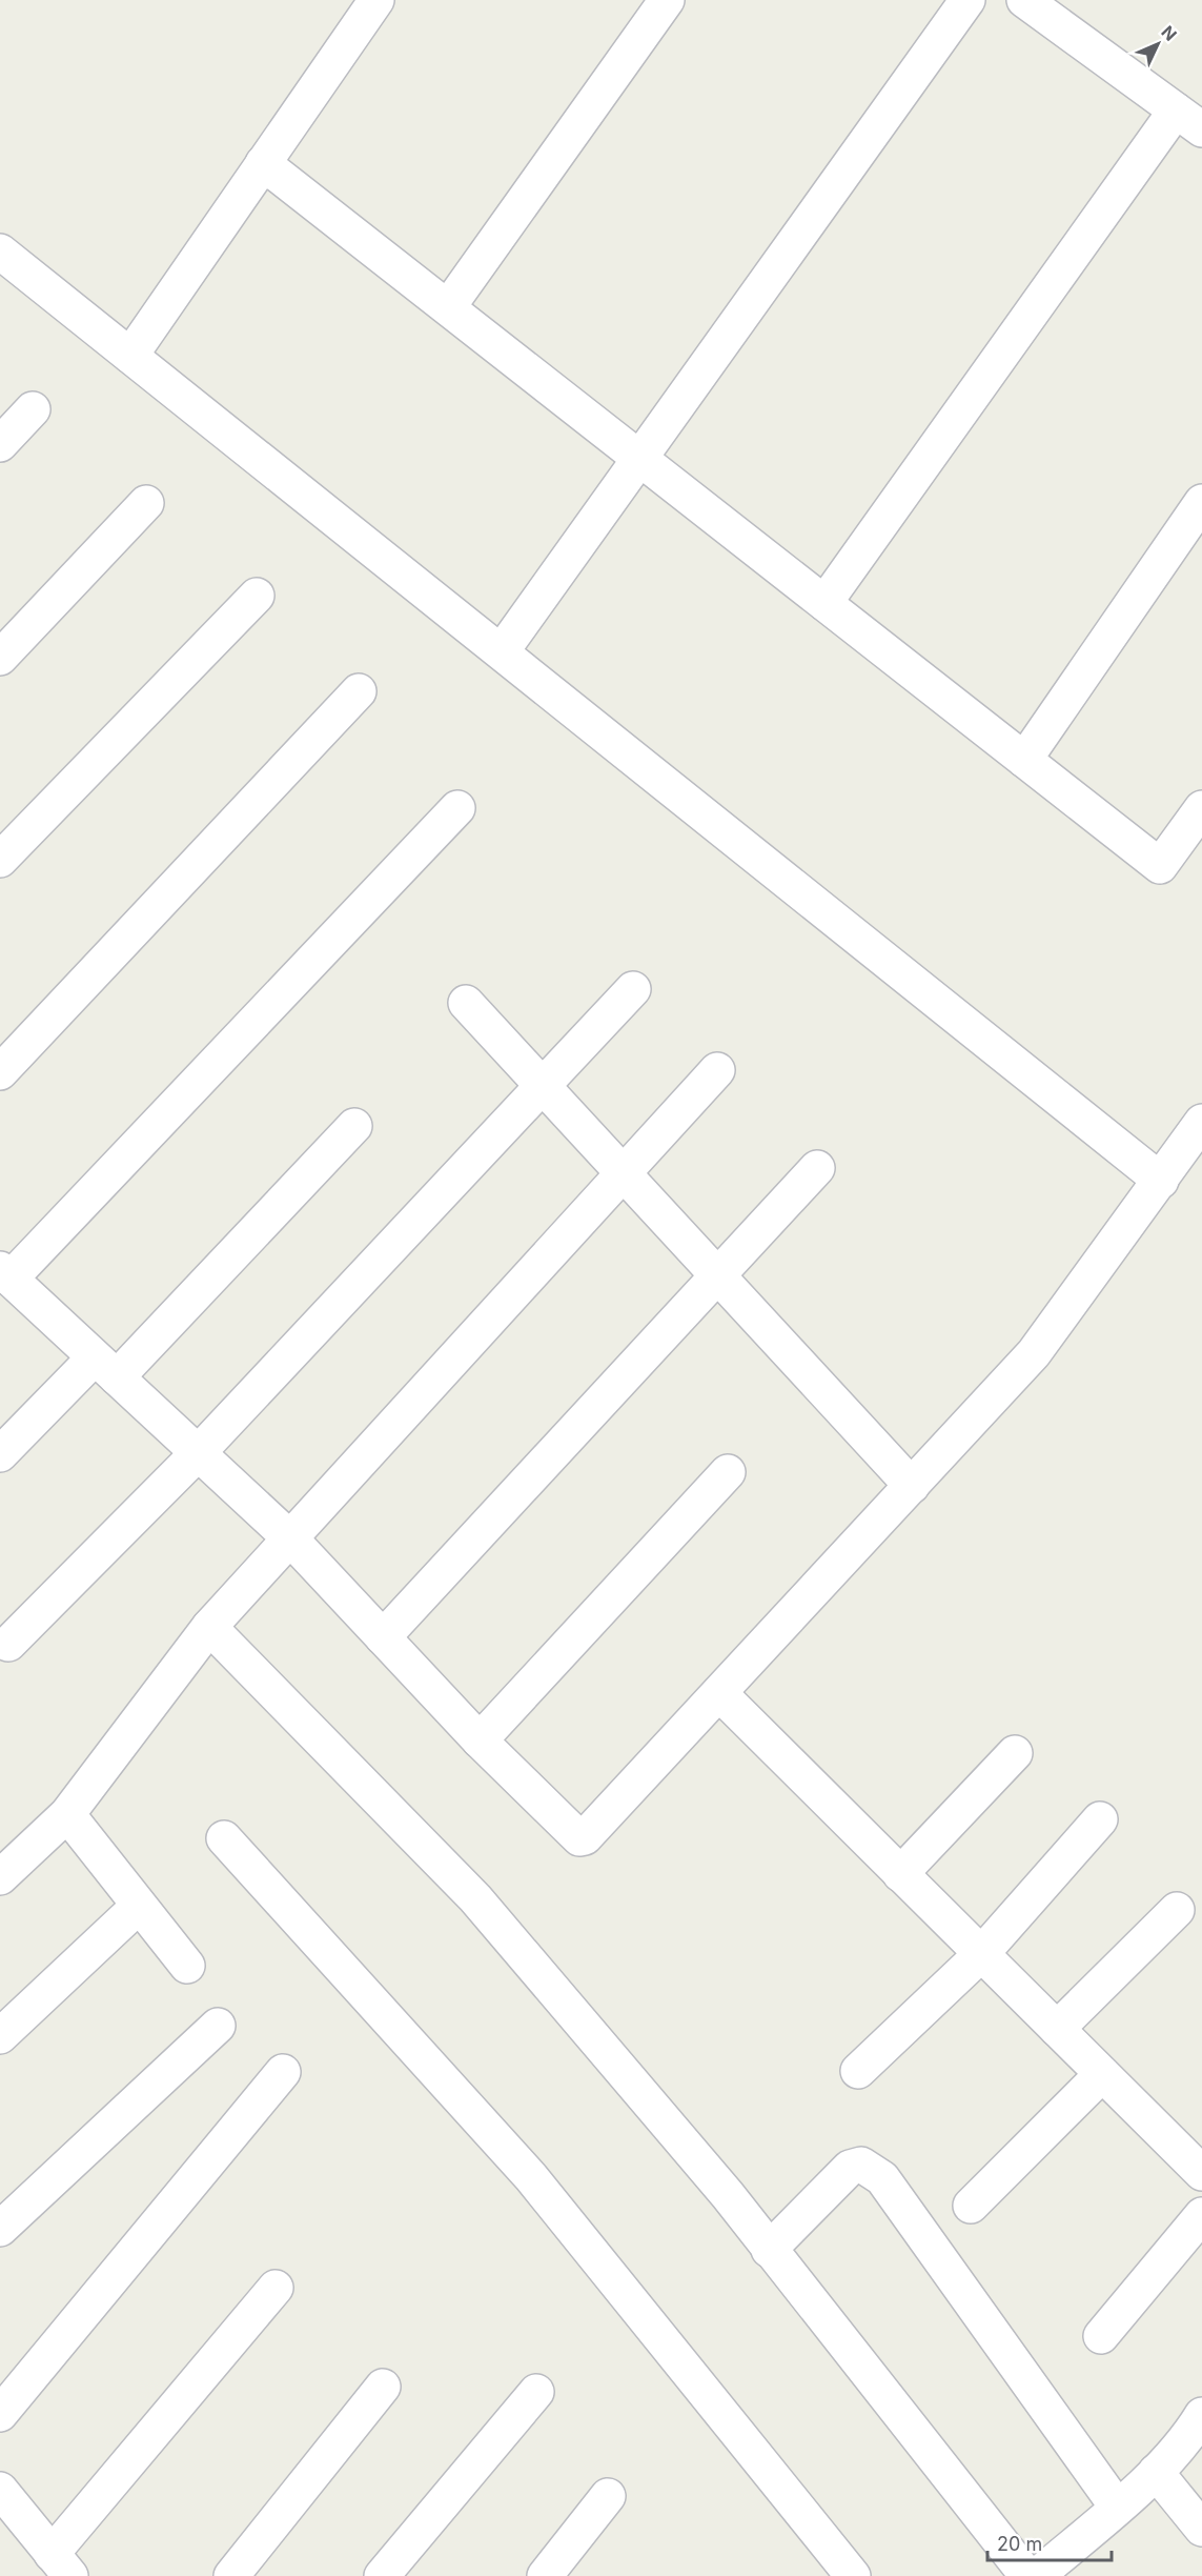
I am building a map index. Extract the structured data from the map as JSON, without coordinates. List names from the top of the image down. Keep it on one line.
{"scale_bar":"20 m","north":"top right"}
